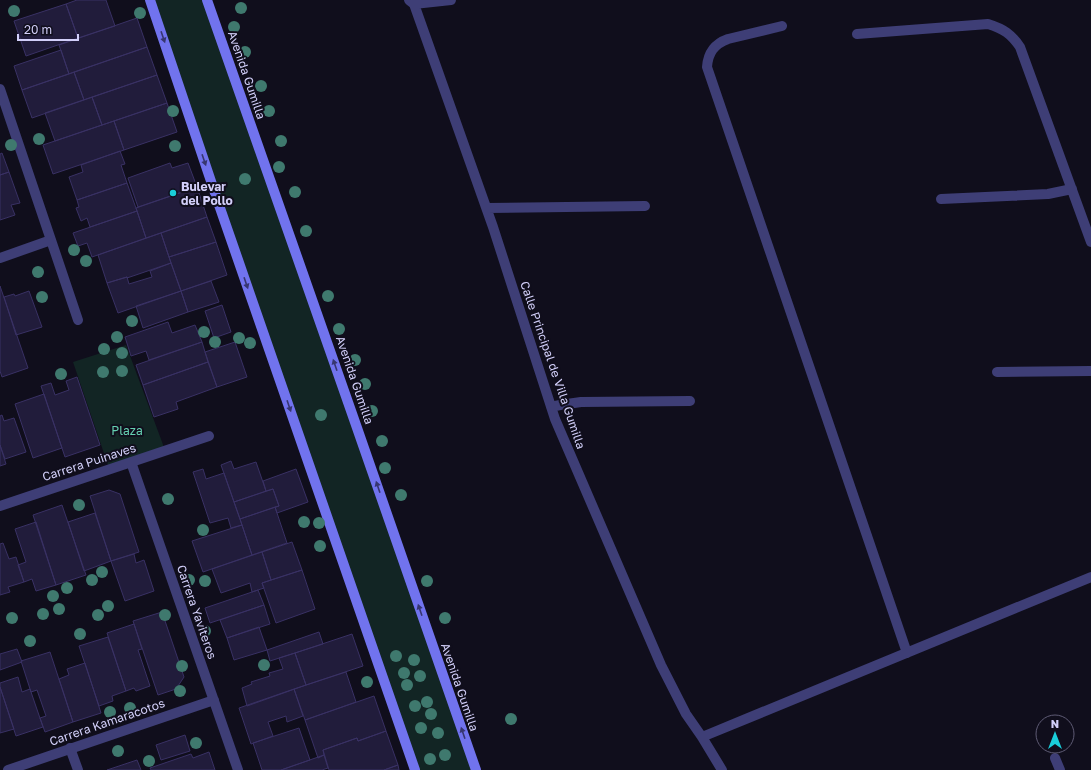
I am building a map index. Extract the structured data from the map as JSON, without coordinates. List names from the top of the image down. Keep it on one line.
{"streets":{"main road":["Avenida Gumilla"],"street":["Calle Principal de Villa Gumilla","Carrera Puinaves","Carrera Yaviteros","Carrera Kamaracotos"]},"crossings":[["Carrera Puinaves","Carrera Yaviteros"],["Carrera Yaviteros","Carrera Kamaracotos"]],"parks":["Plaza"],"places":["Bulevar del Pollo"],"scale_bar":"20 m","north":"top"}
